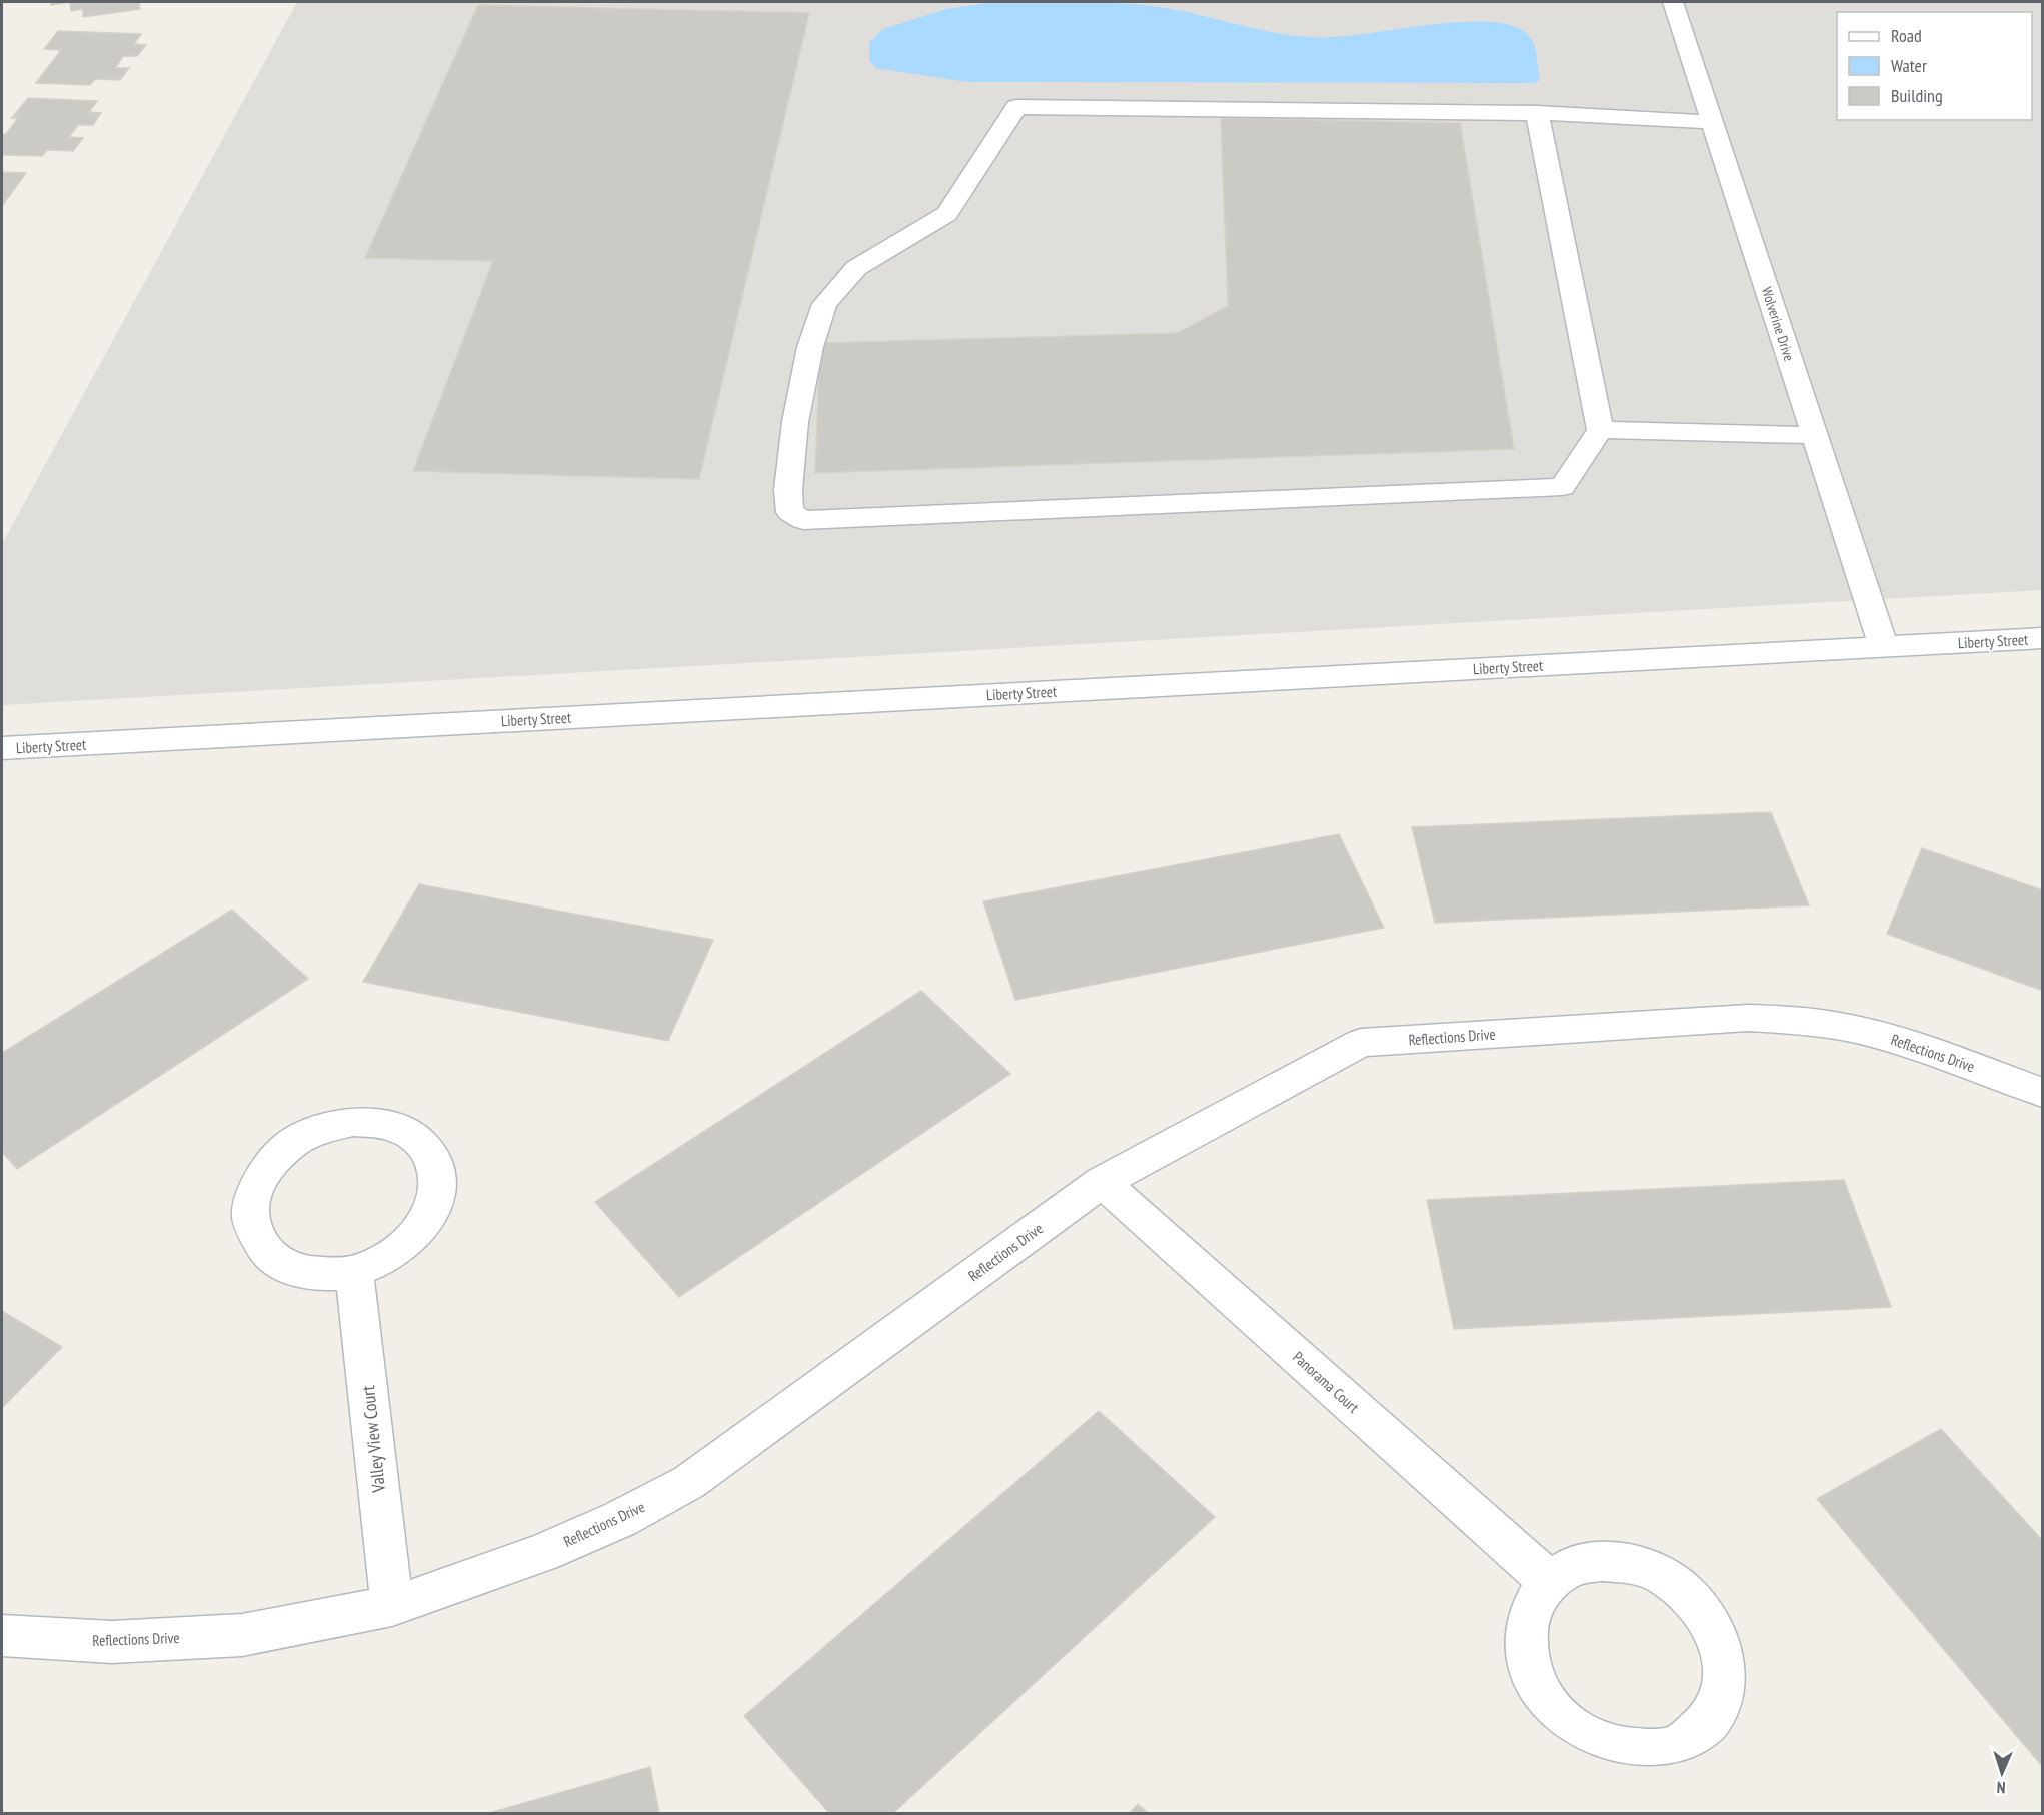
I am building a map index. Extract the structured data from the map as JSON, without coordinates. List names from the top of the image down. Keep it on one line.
{"streets":{"street":["Wolverine Drive","Liberty Street","Reflections Drive","Panorama Court","Valley View Court"]},"crossings":[["Wolverine Drive","Liberty Street"],["Reflections Drive","Panorama Court"],["Reflections Drive","Valley View Court"]],"legend":["Road","Water","Building"],"north":"bottom"}
